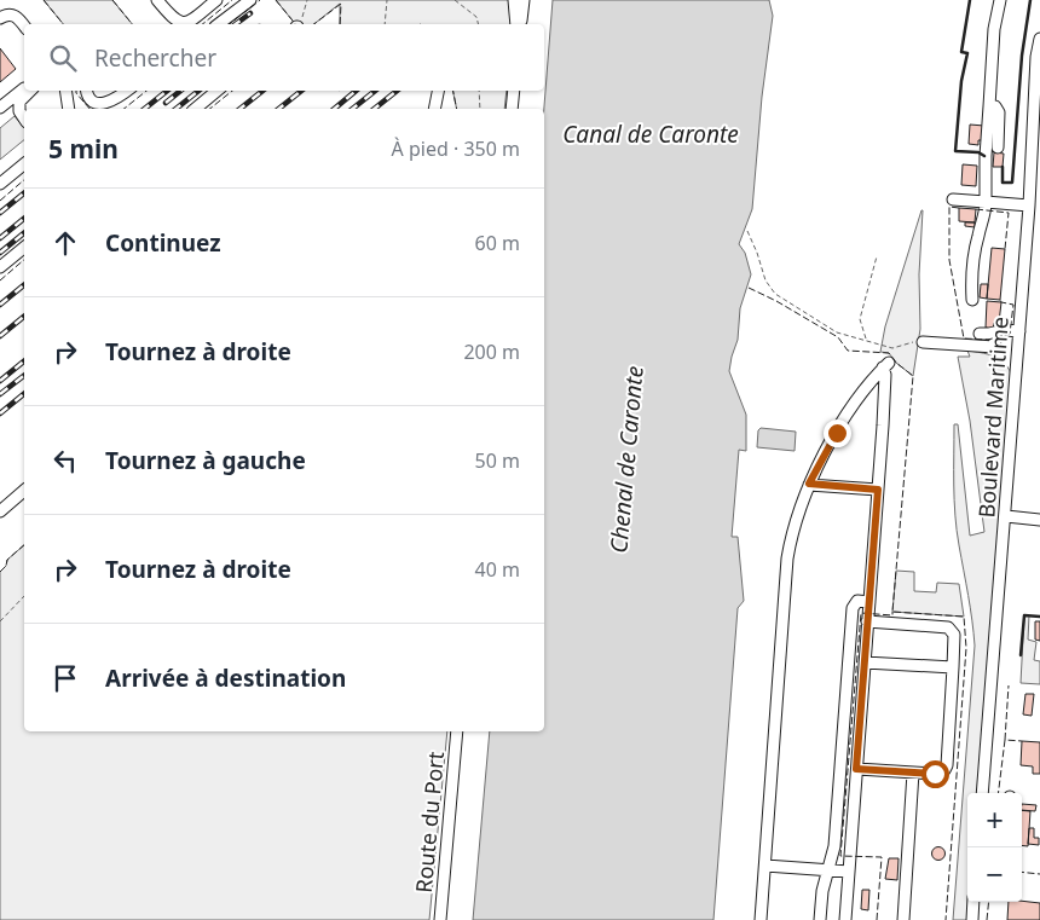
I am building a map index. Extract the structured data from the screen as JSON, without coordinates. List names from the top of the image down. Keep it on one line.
{"streets":{"street":["Boulevard Maritime","Route du Port"]},"water":["Canal de Caronte","Chenal de Caronte"],"page":{"search":"Rechercher","heading":["5 min","À pied · 350 m"],"list":[["Continuez","60 m"],["Tournez à droite","200 m"],["Tournez à gauche","50 m"],["Tournez à droite","40 m"],"Arrivée à destination"],"map_buttons":["+","−"]}}
